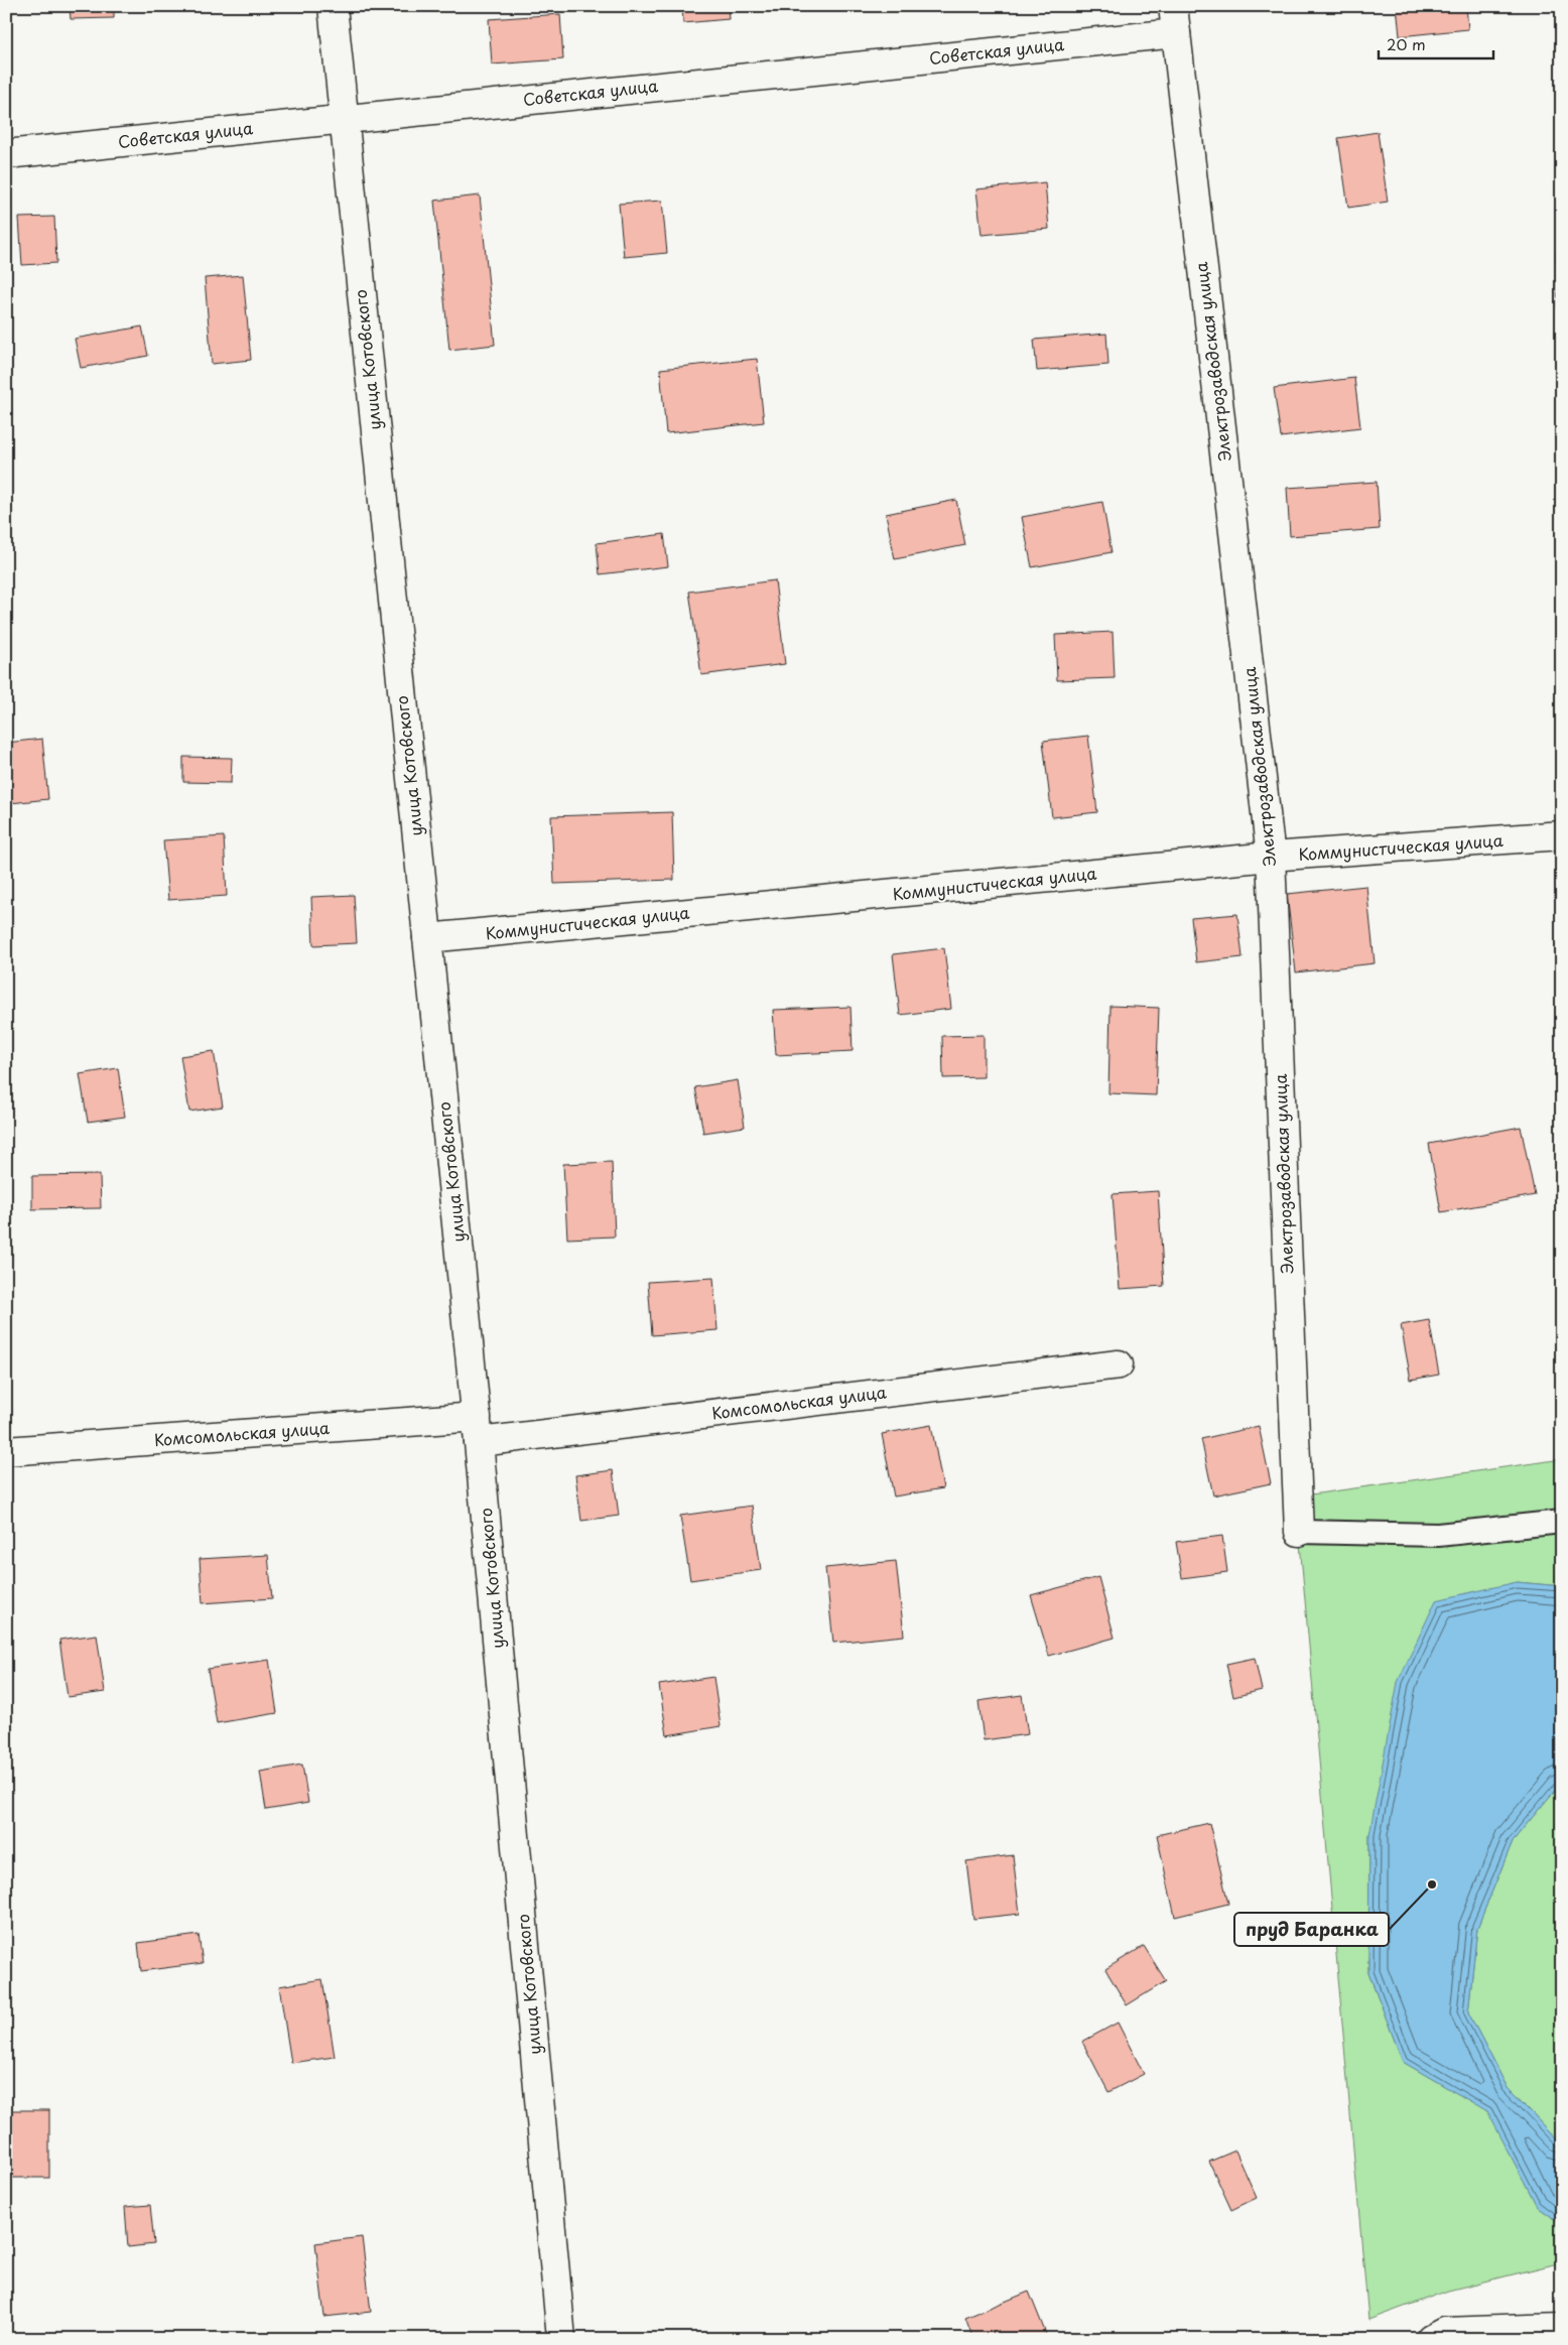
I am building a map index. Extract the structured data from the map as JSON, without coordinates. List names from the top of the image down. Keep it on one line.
{"streets":{"street":["Советская улица","улица Котовского","Электрозаводская улица","Коммунистическая улица","Комсомольская улица"]},"crossings":[["Советская улица","улица Котовского"],["Советская улица","Электрозаводская улица"],["улица Котовского","Коммунистическая улица"],["улица Котовского","Комсомольская улица"],["Электрозаводская улица","Коммунистическая улица"]],"places":["пруд Баранка"],"scale_bar":"20 m"}
